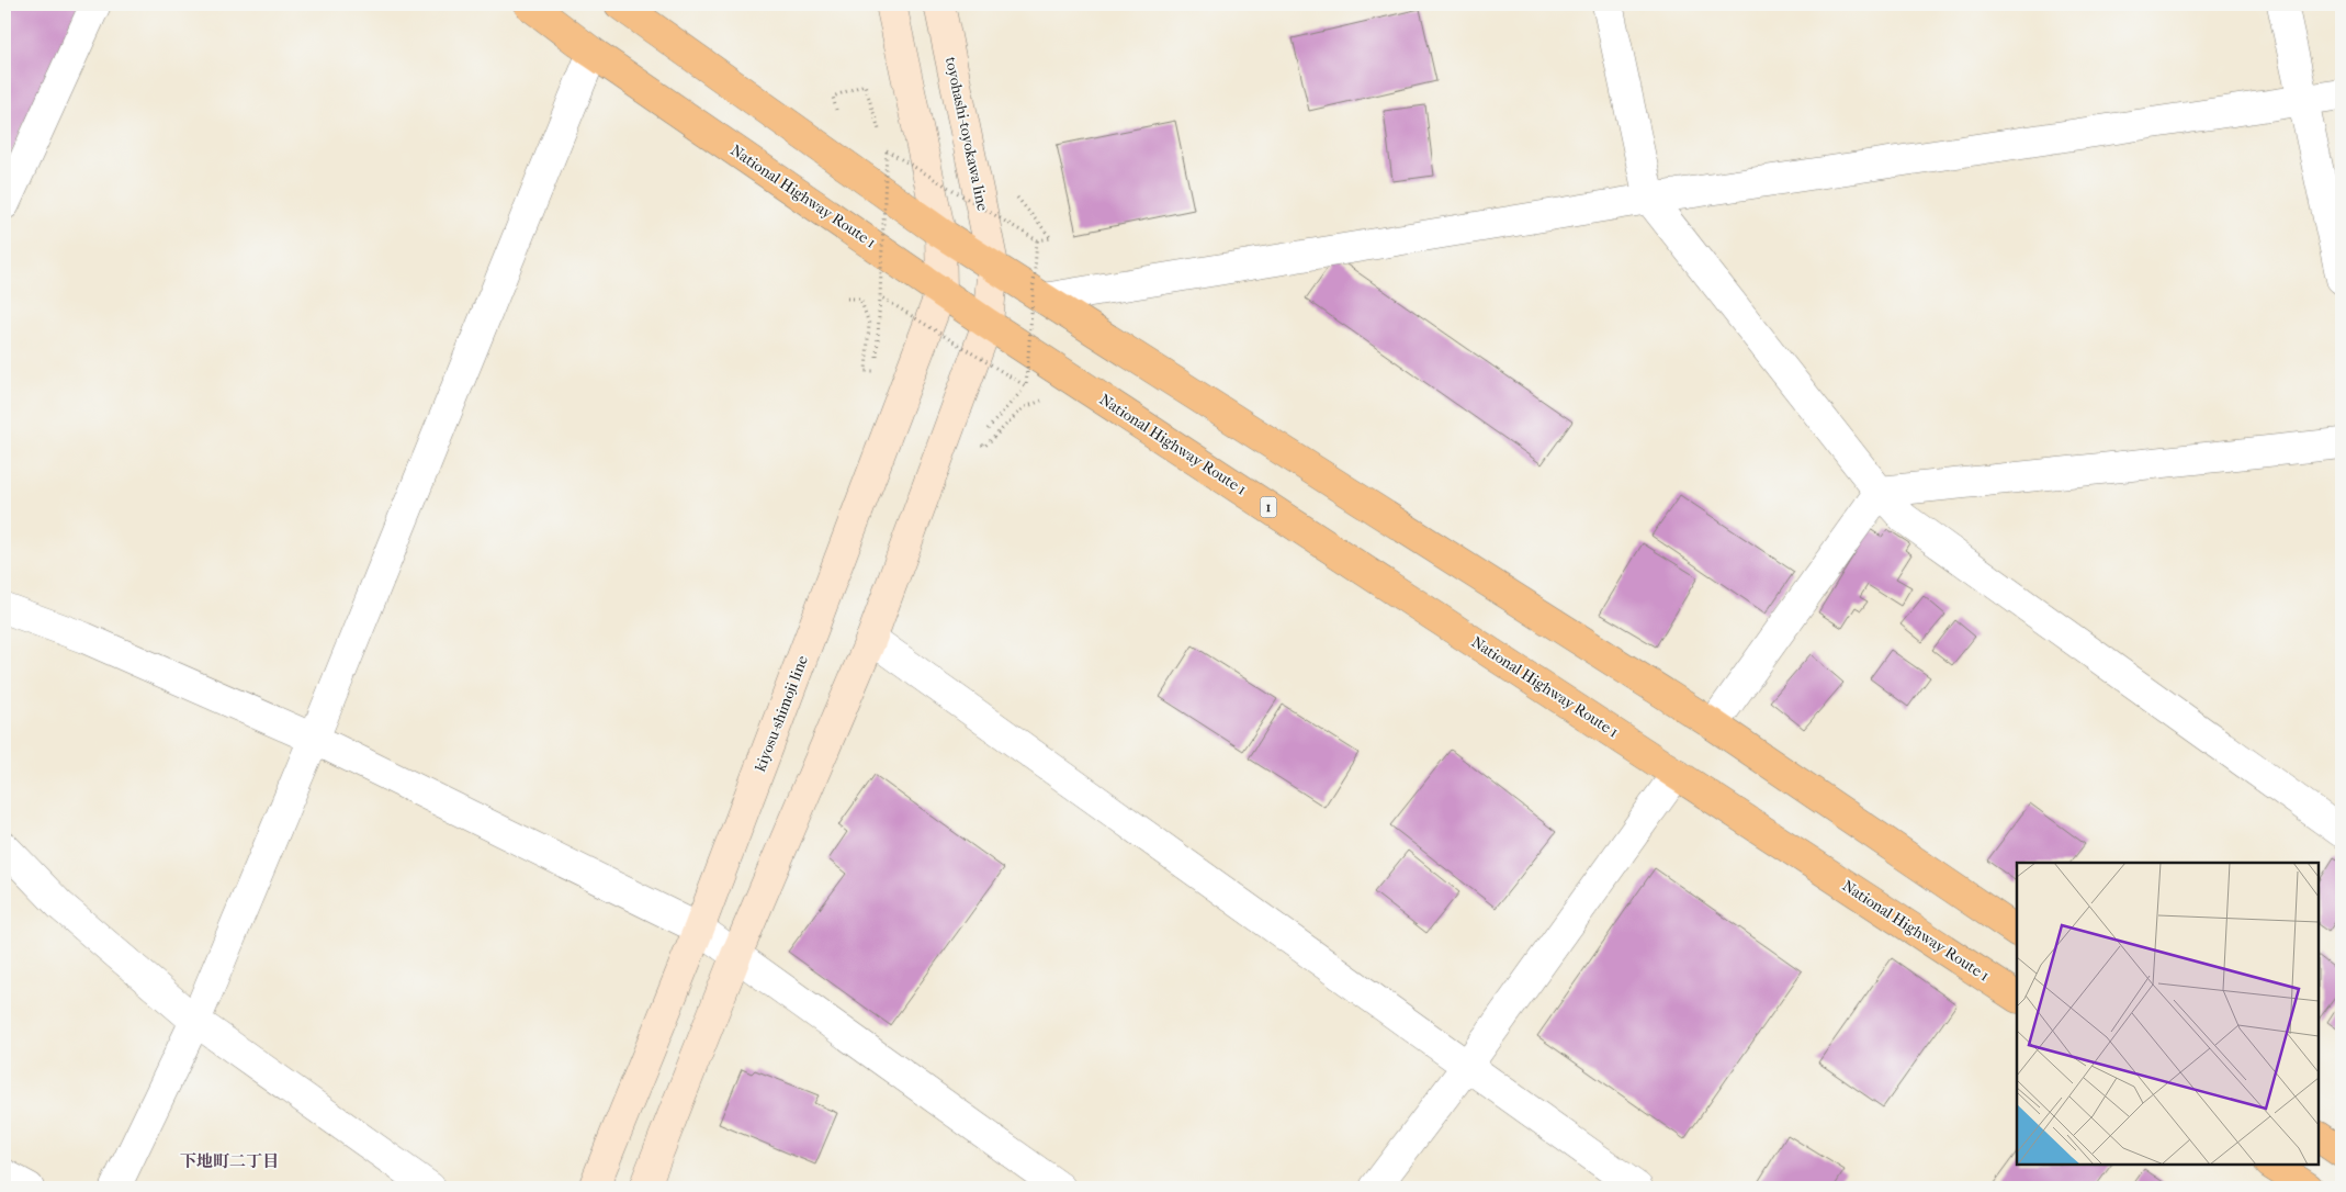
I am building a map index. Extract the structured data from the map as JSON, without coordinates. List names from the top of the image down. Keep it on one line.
{"streets":{"highway":["National Highway Route 1","1"],"main road":["toyohashi-toyokawa line","kiyosu-shimoji line"]},"crossings":[["National Highway Route 1","kiyosu-shimoji line"]],"districts":["下地町二丁目"]}
